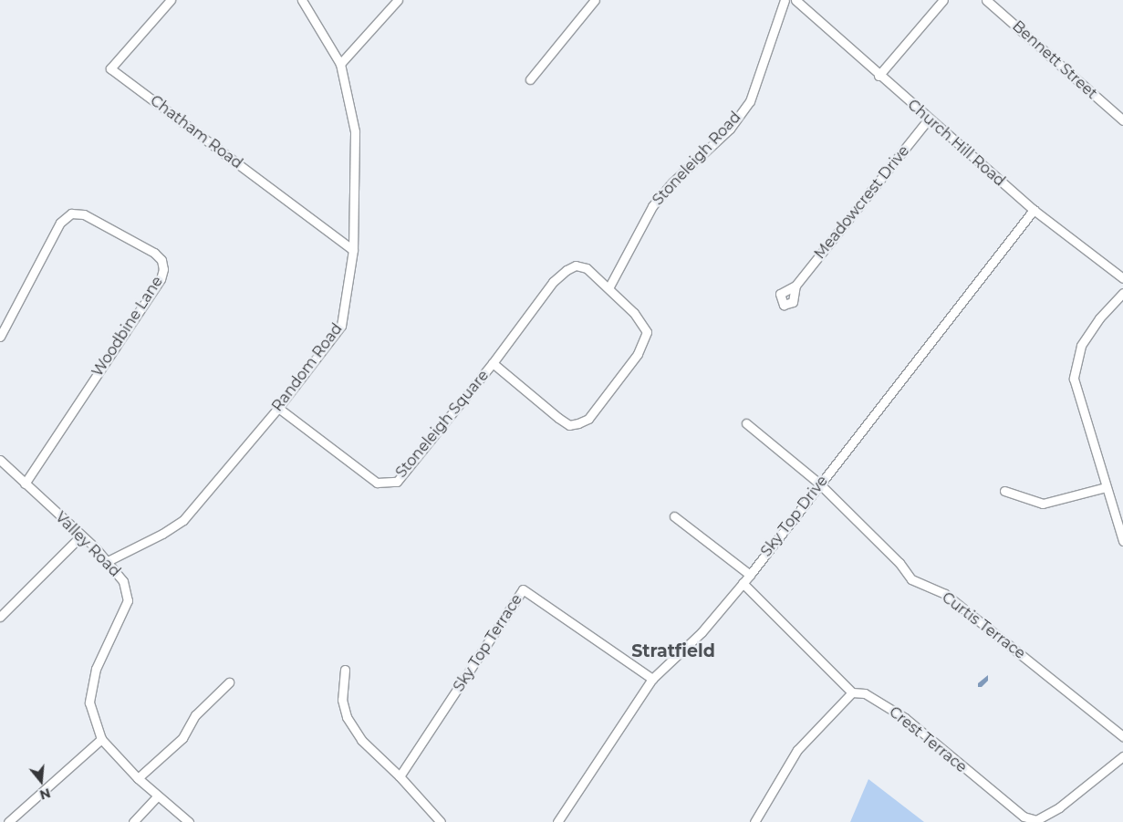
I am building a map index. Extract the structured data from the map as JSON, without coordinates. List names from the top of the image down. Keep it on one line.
{"streets":{"street":["Bennett Street","Chatham Road","Church Hill Road","Stoneleigh Road","Meadowcrest Drive","Woodbine Lane","Random Road","Stoneleigh Square","Sky Top Drive","Valley Road","Curtis Terrace","Sky Top Terrace","Crest Terrace"]},"crossings":[["Chatham Road","Random Road"],["Church Hill Road","Meadowcrest Drive"],["Church Hill Road","Sky Top Drive"],["Stoneleigh Road","Stoneleigh Square"],["Woodbine Lane","Valley Road"],["Random Road","Stoneleigh Square"],["Random Road","Valley Road"],["Sky Top Drive","Curtis Terrace"],["Sky Top Drive","Sky Top Terrace"],["Sky Top Drive","Crest Terrace"]],"districts":["Stratfield"],"north":"bottom"}
